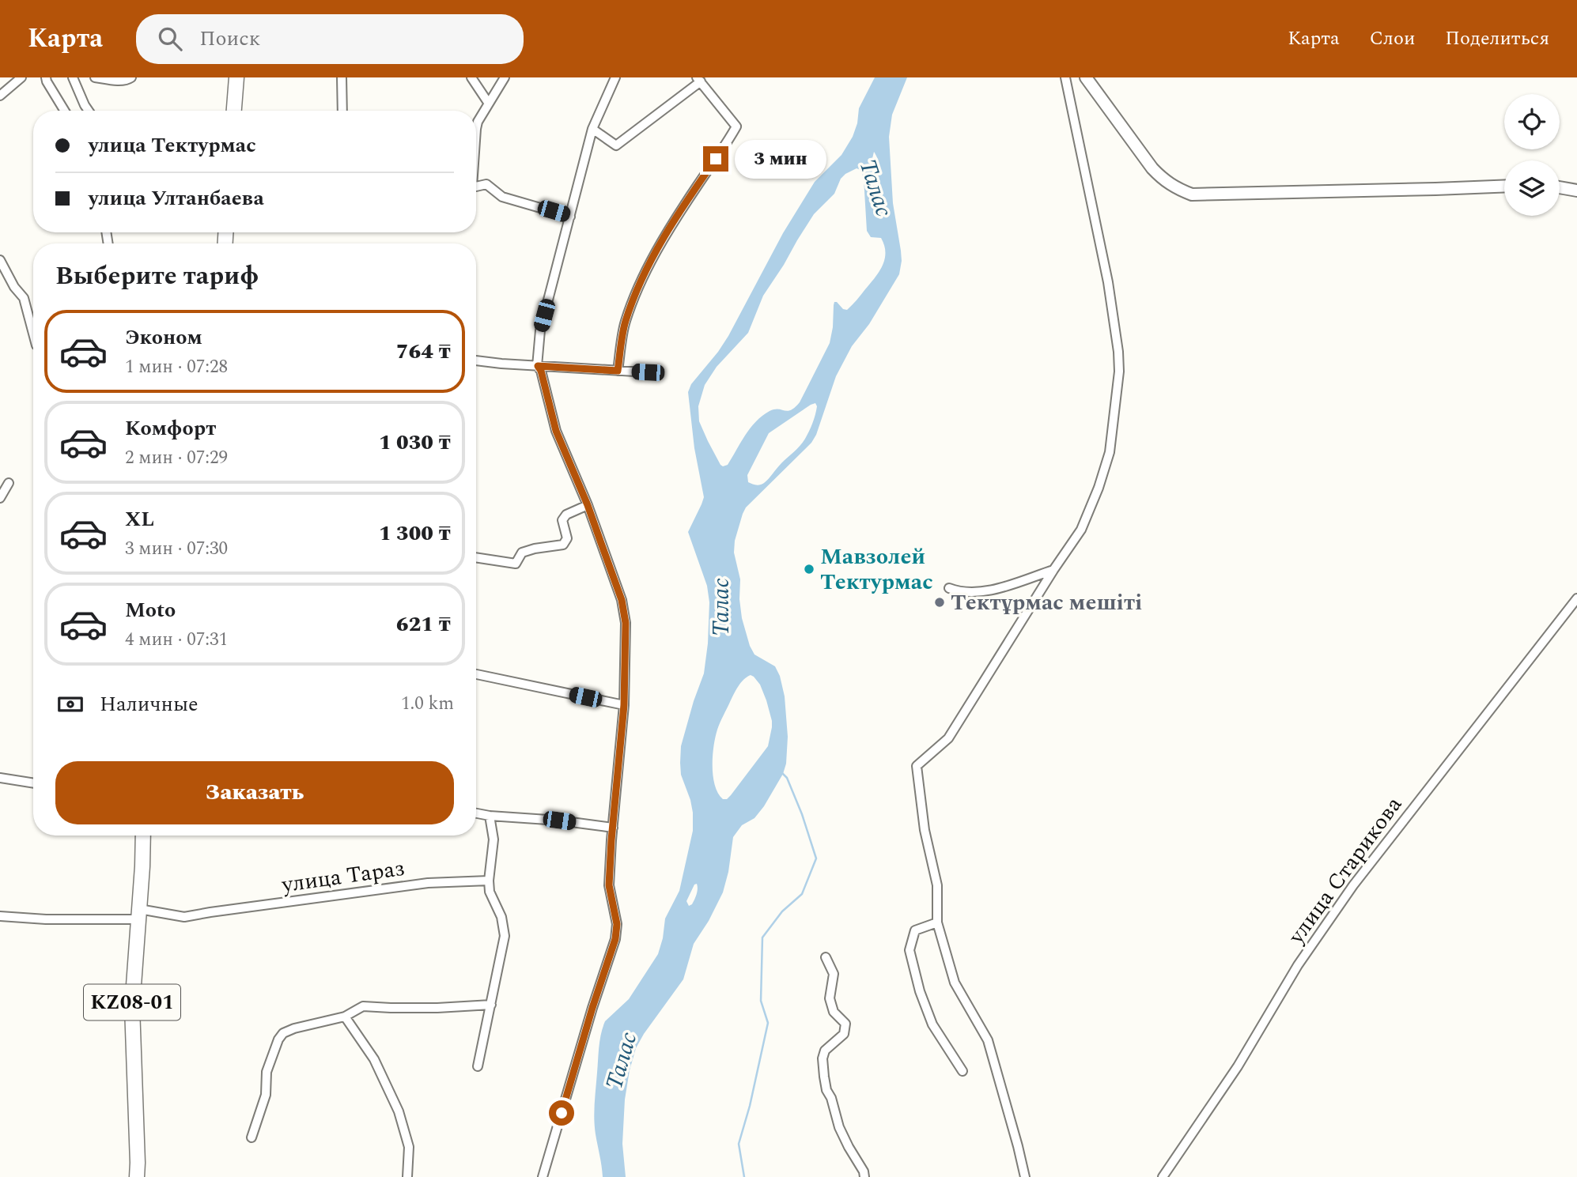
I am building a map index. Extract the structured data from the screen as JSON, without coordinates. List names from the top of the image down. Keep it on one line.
{"streets":{"main road":["KZ08-01"],"street":["улица Старикова","улица Тараз"]},"crossings":[["улица Тараз","KZ08-01"]],"water":["Талас"],"places":["Мавзолей Тектурмас","Тектұрмас мешіті"],"page":{"header":"Карта","search":"Поиск","nav":["Карта","Слои","Поделиться"],"banner":["улица Тектурмас","улица Ултанбаева"],"bubble":"3 мин","heading":"Выберите тариф","list":[{"name":"Эконом","note":"1 мин · 07:28","value":"764 ₸"},{"name":"Комфорт","note":"2 мин · 07:29","value":"1 030 ₸"},{"name":"XL","note":"3 мин · 07:30","value":"1 300 ₸"},{"name":"Moto","note":"4 мин · 07:31","value":"621 ₸"}],"pay":["Наличные","1.0 km"],"buttons":"Заказать"}}
